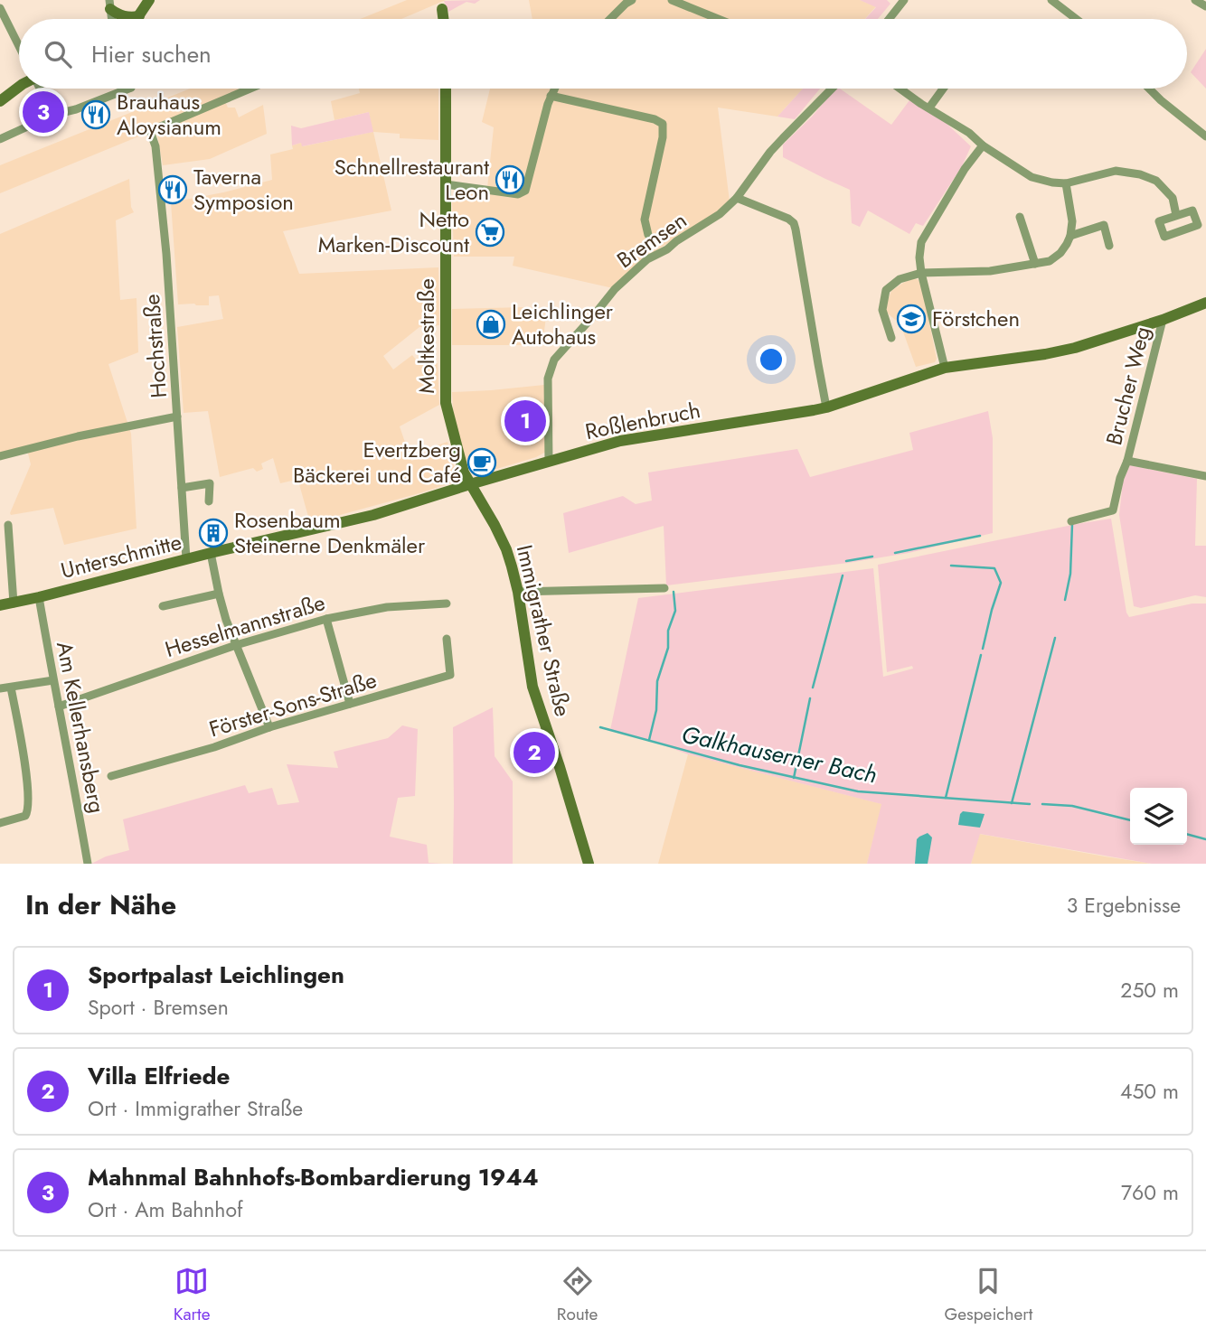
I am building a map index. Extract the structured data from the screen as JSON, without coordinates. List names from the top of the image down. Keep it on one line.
{"streets":{"street":["Bremsen","Moltkestraße","Hochstraße","Brucher Weg","Roßlenbruch","Unterschmitte","Hesselmannstraße","Immigrather Straße","Förster-Sons-Straße","Am Kellerhansberg"]},"crossings":[["Bremsen","Roßlenbruch"],["Moltkestraße","Roßlenbruch"],["Moltkestraße","Unterschmitte"],["Moltkestraße","Immigrather Straße"],["Hochstraße","Unterschmitte"],["Roßlenbruch","Unterschmitte"],["Roßlenbruch","Immigrather Straße"],["Unterschmitte","Immigrather Straße"],["Unterschmitte","Am Kellerhansberg"],["Hesselmannstraße","Am Kellerhansberg"]],"water":["Galkhauserner Bach"],"places":{"restaurant":["Brauhaus Aloysianum","Schnellrestaurant Leon","Taverna Symposion"],"supermarket":["Netto Marken-Discount"],"school or university":["Förstchen"],"shop":["Leichlinger Autohaus"],"cafe":["Evertzberg Bäckerei und Café"],"building":["Rosenbaum Steinerne Denkmäler"]},"page":{"search":"Hier suchen","pins":["3","1","2"],"heading":["In der Nähe","3 Ergebnisse"],"list":[{"mark":"1","name":"Sportpalast Leichlingen","note":"Sport · Bremsen","value":"250 m"},{"mark":"2","name":"Villa Elfriede","note":"Ort · Immigrather Straße","value":"450 m"},{"mark":"3","name":"Mahnmal Bahnhofs-Bombardierung 1944","note":"Ort · Am Bahnhof","value":"760 m"}],"nav":["Karte","Route","Gespeichert"]}}
